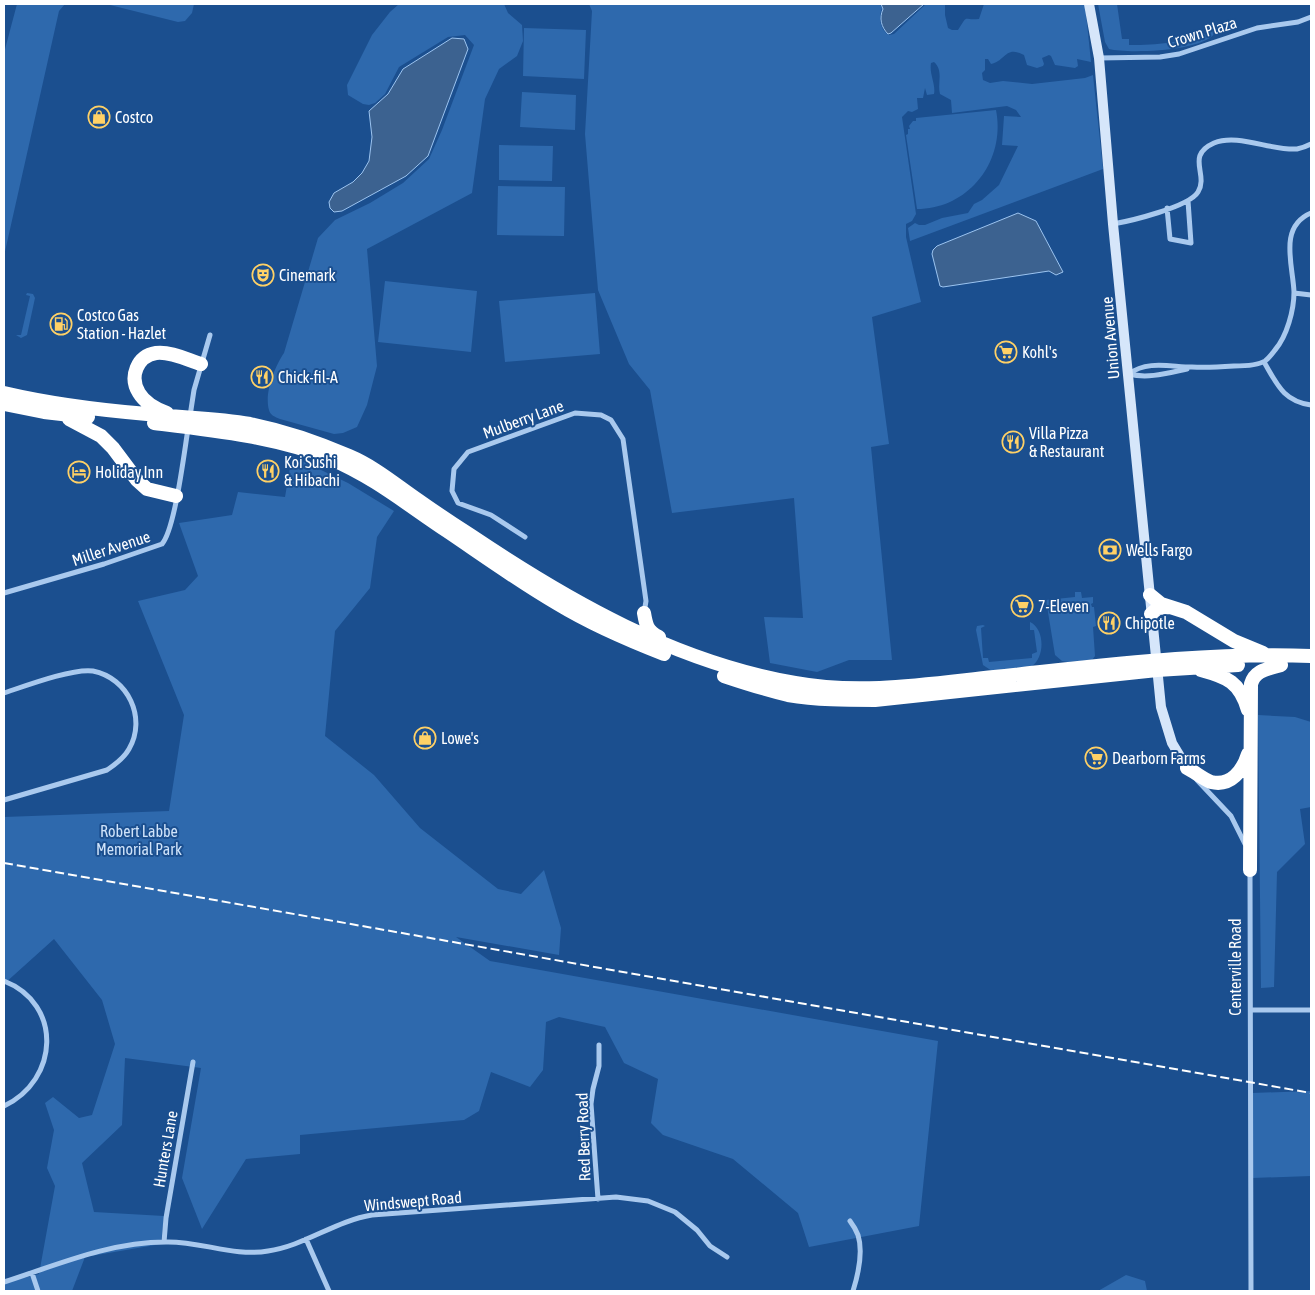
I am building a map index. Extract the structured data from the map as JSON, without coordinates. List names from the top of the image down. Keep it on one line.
{"streets":{"street":["Crown Plaza","Union Avenue","Mulberry Lane","Miller Avenue","Centerville Road","Red Berry Road","Hunters Lane","Windswept Road"]},"crossings":[["Crown Plaza","Union Avenue"],["Union Avenue","Centerville Road"],["Red Berry Road","Windswept Road"],["Hunters Lane","Windswept Road"]],"parks":["Robert Labbe Memorial Park"],"places":{"shop":["Costco","Lowe's"],"theatre":["Cinemark"],"fuel station":["Costco Gas Station - Hazlet"],"supermarket":["Kohl's","7-Eleven","Dearborn Farms"],"restaurant":["Chick-fil-A","Villa Pizza & Restaurant","Koi Sushi & Hibachi","Chipotle"],"hotel":["Holiday Inn"],"bank":["Wells Fargo"]}}
